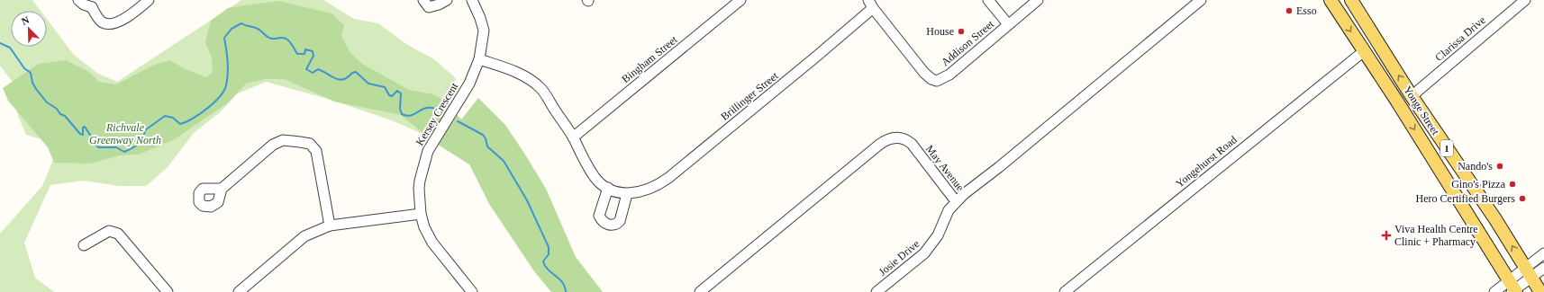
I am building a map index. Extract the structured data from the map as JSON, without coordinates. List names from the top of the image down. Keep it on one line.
{"streets":{"main road":["Yonge Street","1"],"street":["Clarissa Drive","Addison Street","Bingham Street","Brillinger Street","Kersey Crescent","Yongehurst Road","May Avenue","Josie Drive"]},"crossings":[["Clarissa Drive","Yonge Street"],["Addison Street","Brillinger Street"],["Yonge Street","Yongehurst Road"],["May Avenue","Josie Drive"]],"parks":["Richvale Greenway North"],"places":{"other":["Esso","House","Nando's","Gino's Pizza","Hero Certified Burgers"],"health":["Viva Health Centre Clinic + Pharmacy"]},"north":"top left"}
